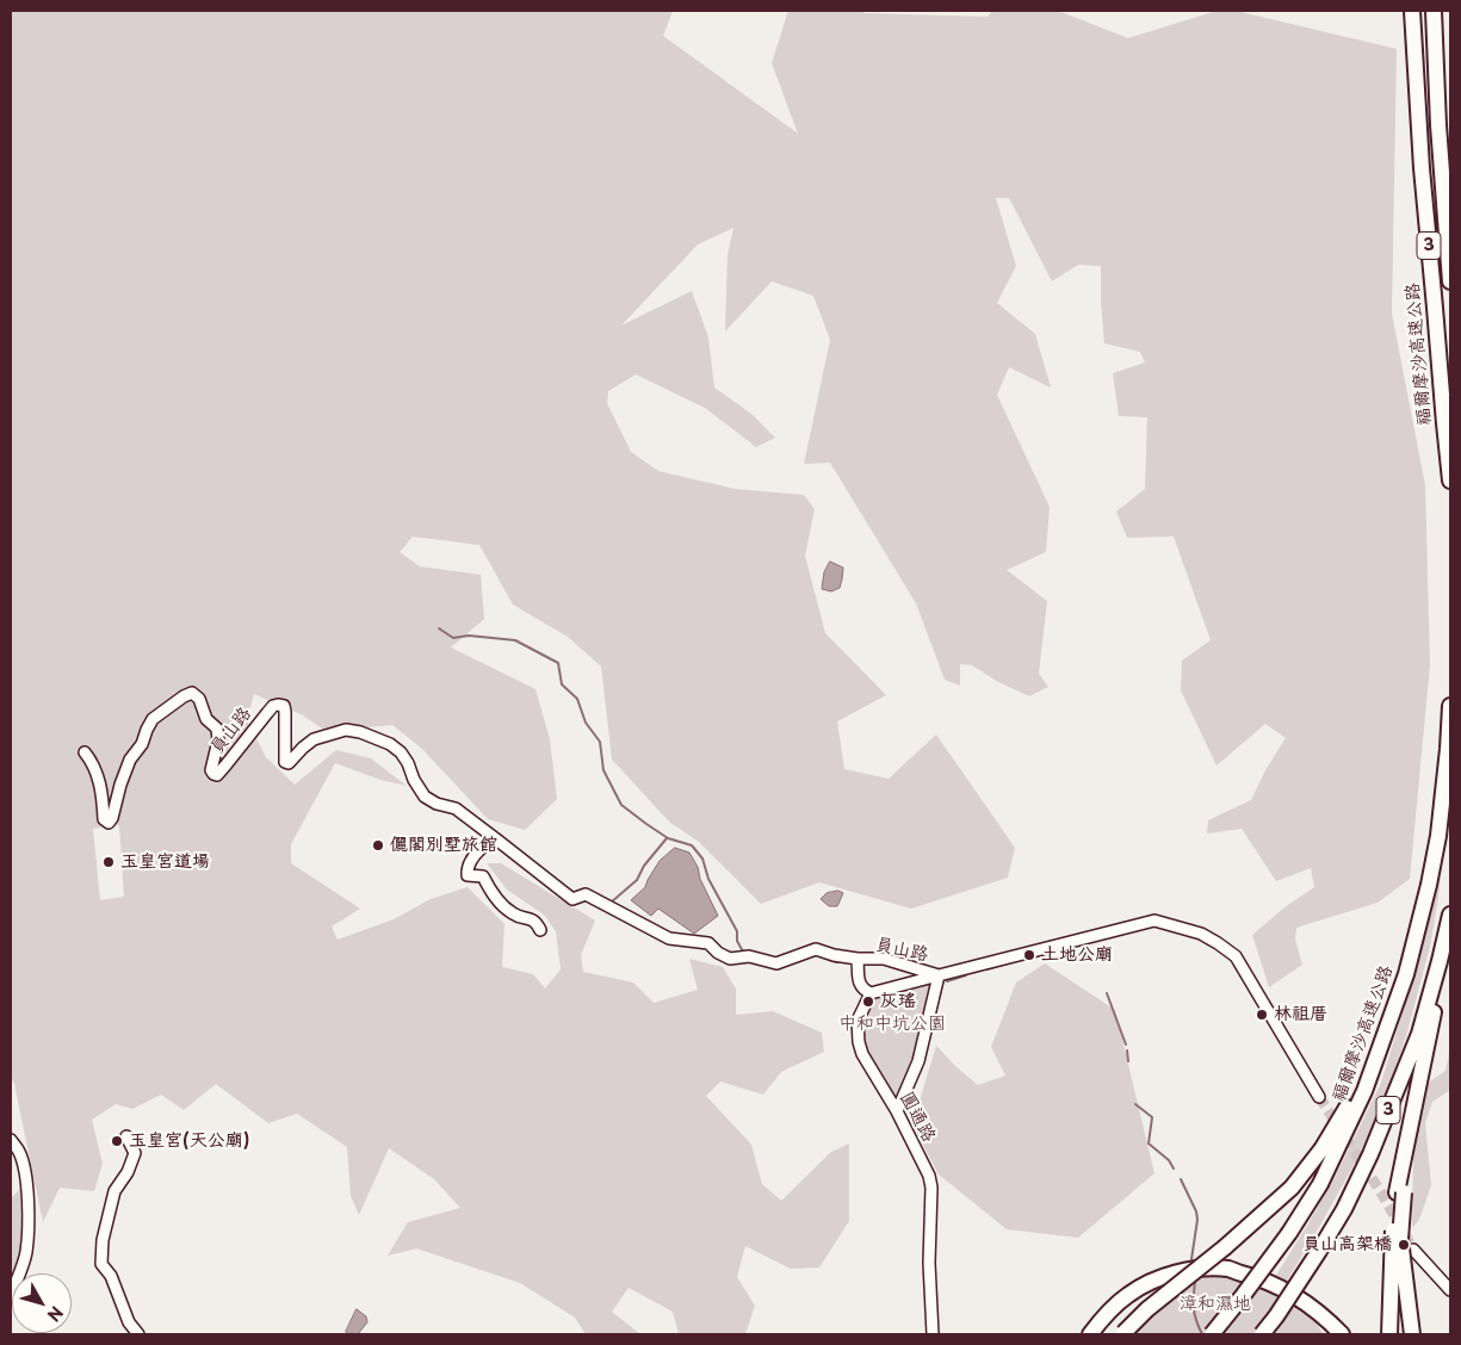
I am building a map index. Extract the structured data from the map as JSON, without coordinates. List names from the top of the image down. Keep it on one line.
{"streets":{"highway":["3","福爾摩沙高速公路"],"street":["員山路","圓通路"]},"parks":["中和中坑公園","漳和濕地"],"places":["儷閣別墅旅館","玉皇宮道場","土地公廟","灰瑤","林祖厝","玉皇宮(天公廟)","員山高架橋"],"north":"bottom right"}
